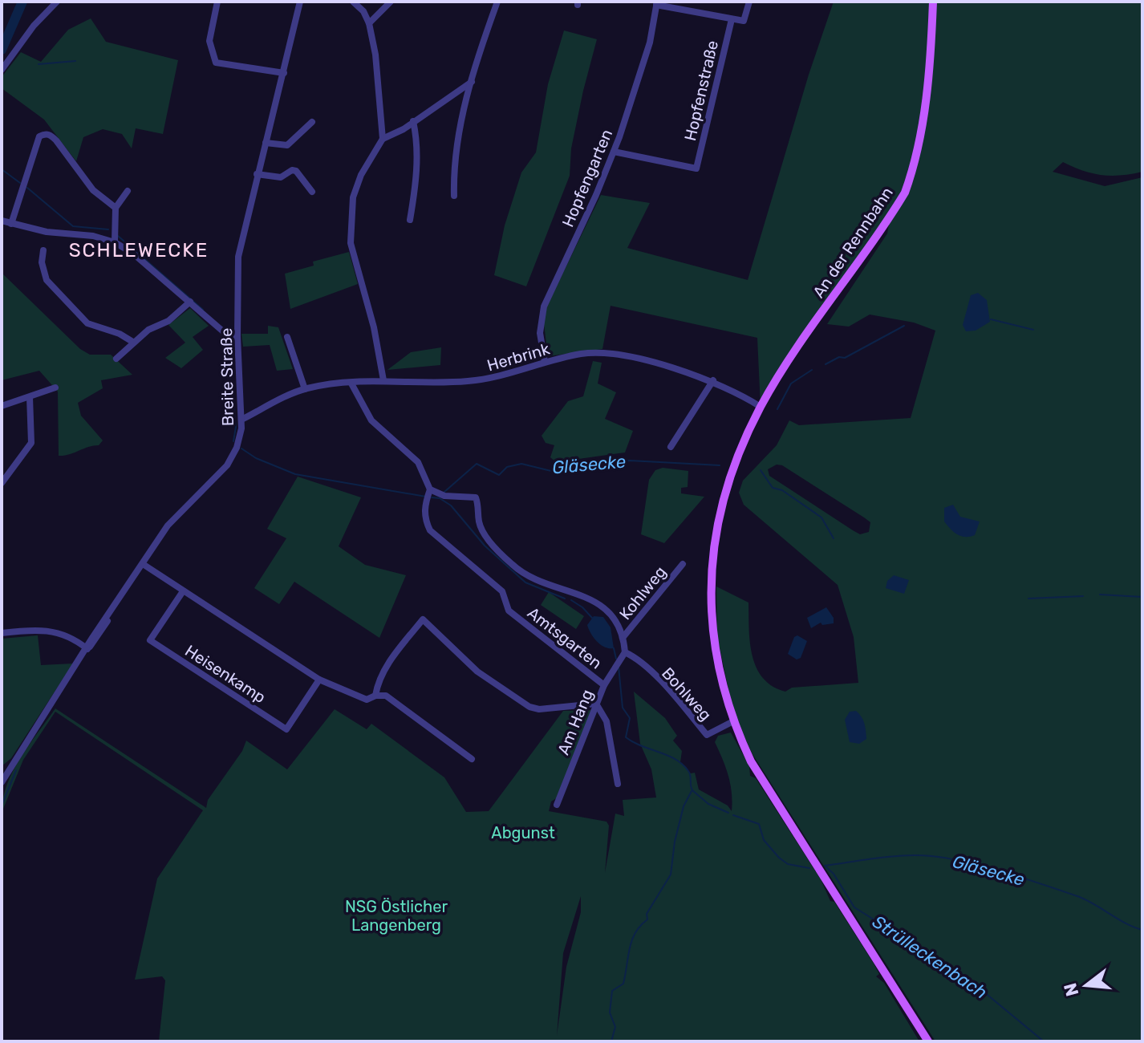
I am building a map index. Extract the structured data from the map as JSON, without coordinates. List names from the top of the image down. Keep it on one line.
{"streets":{"main road":["An der Rennbahn"],"street":["Hopfenstraße","Hopfengarten","Herbrink","Breite Straße","Kohlweg","Amtsgarten","Heisenkamp","Bohlweg","Am Hang"]},"crossings":[["Hopfenstraße","Hopfengarten"],["Hopfengarten","Herbrink"],["An der Rennbahn","Herbrink"],["An der Rennbahn","Bohlweg"],["Herbrink","Breite Straße"],["Amtsgarten","Am Hang"],["Bohlweg","Am Hang"]],"districts":["SCHLEWECKE"],"water":["Gläsecke","Strülleckenbach"],"parks":["Abgunst","NSG Östlicher Langenberg"],"north":"left"}
